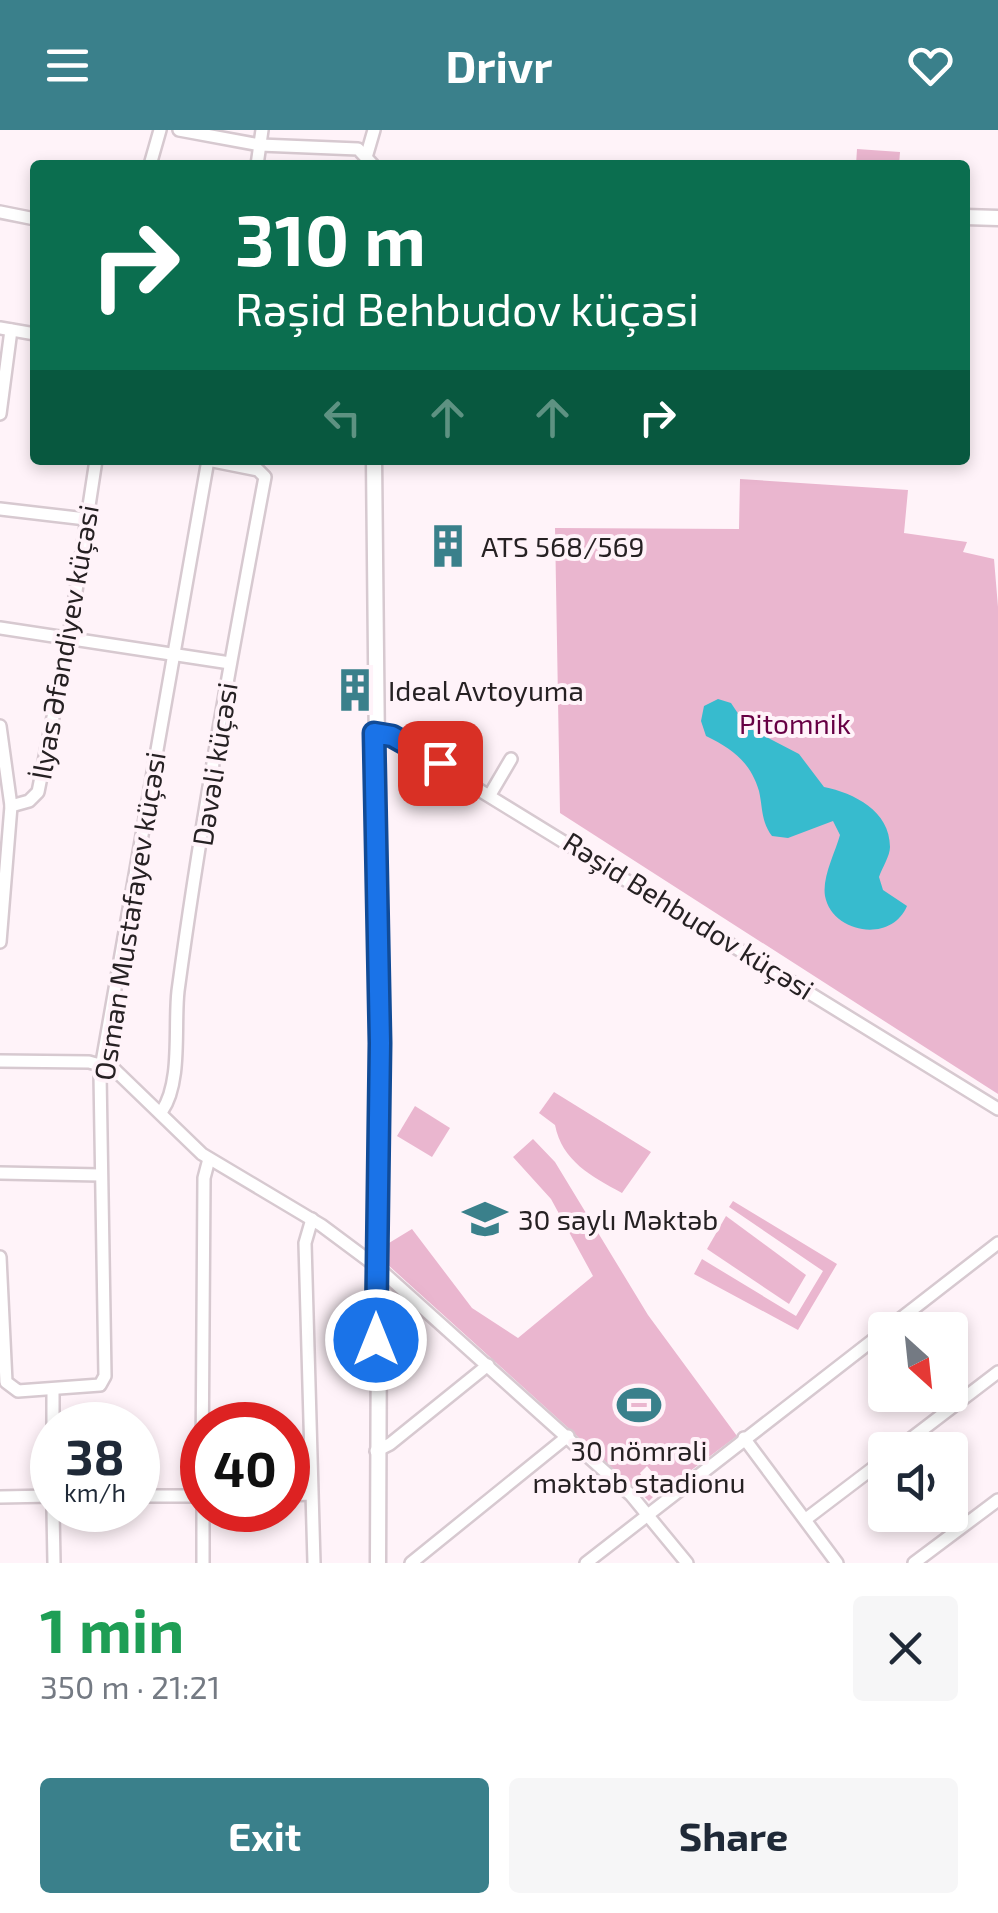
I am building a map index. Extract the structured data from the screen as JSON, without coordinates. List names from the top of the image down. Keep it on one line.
{"streets":{"street":["İlyas Əfəndiyev küçəsi","Dəvəli küçəsi","Rəşid Behbudov küçəsi","Osman Mustafayev küçəsi"]},"parks":["Pitomnik"],"places":{"building":["ATS 568/569","Ideal Avtoyuma"],"school or university":["30 saylı Məktəb"],"sports":["30 nömrəli məktəb stadionu"]},"north":"bottom right","page":{"header":"Drivr","turn":["310 m","Rəşid Behbudov küçəsi"],"speed":"38 km/h","limit":"40","heading":["1 min","350 m · 21:21"],"buttons":["Exit","Share"]}}
